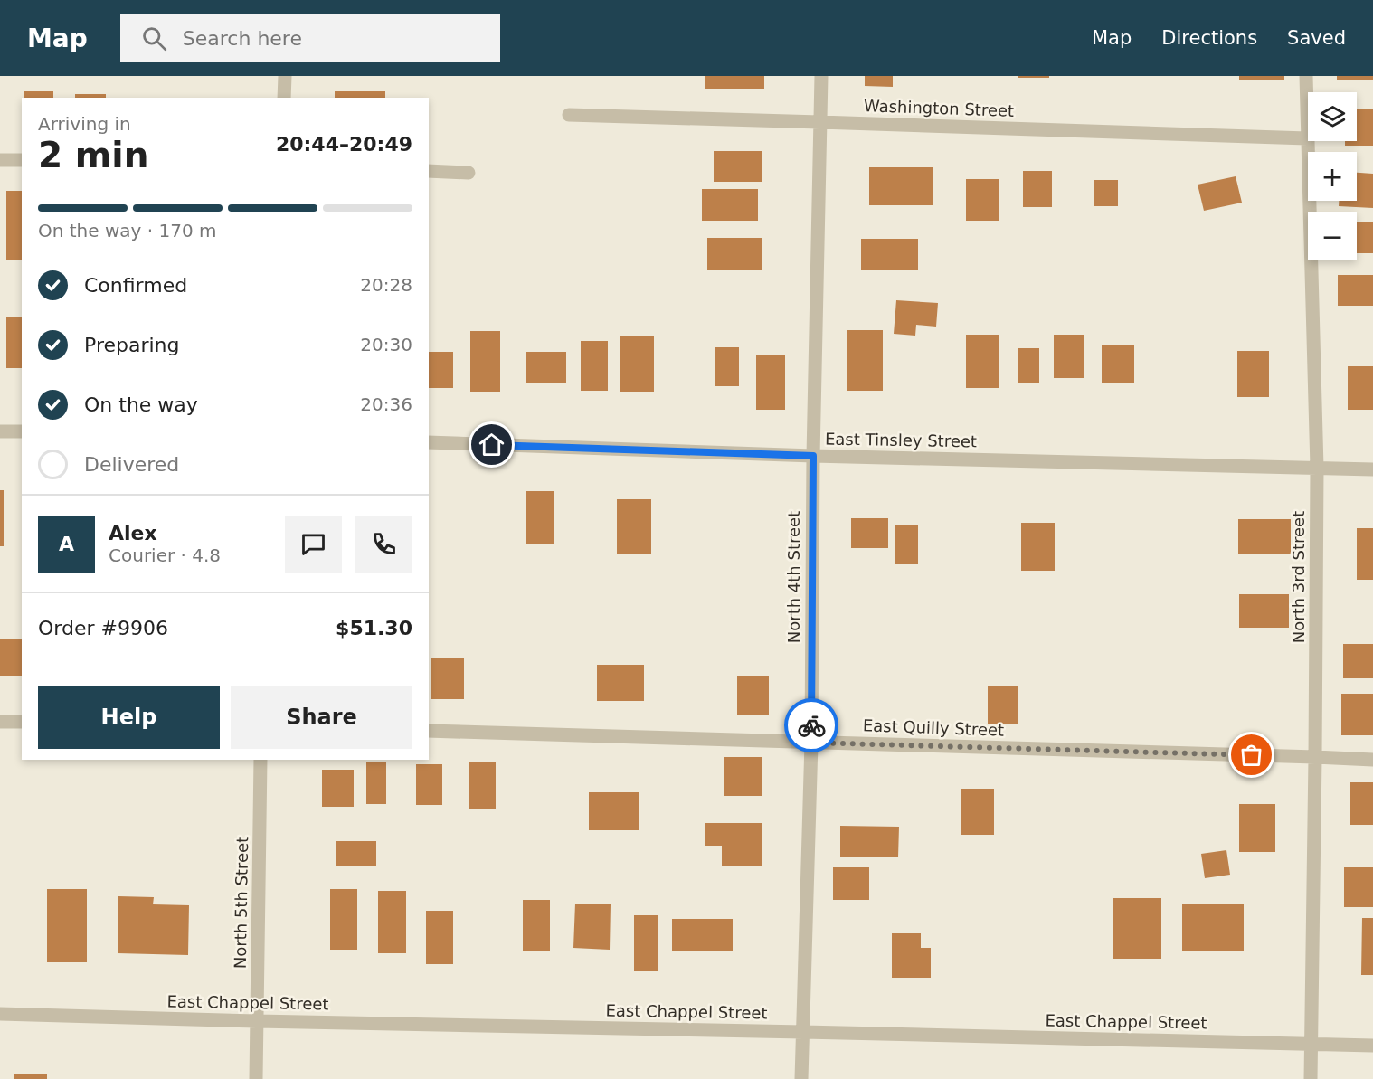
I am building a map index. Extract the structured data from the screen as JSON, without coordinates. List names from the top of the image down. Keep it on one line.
{"streets":{"street":["Washington Street","East Tinsley Street","North 4th Street","North 3rd Street","East Quilly Street","North 5th Street","East Chappel Street"]},"crossings":[["Washington Street","North 4th Street"],["Washington Street","North 3rd Street"],["East Tinsley Street","North 4th Street"],["East Tinsley Street","North 3rd Street"],["North 4th Street","East Quilly Street"],["North 4th Street","East Chappel Street"],["North 3rd Street","East Quilly Street"],["North 3rd Street","East Chappel Street"],["North 5th Street","East Chappel Street"]],"page":{"header":"Map","search":"Search here","nav":["Map","Directions","Saved"],"map_buttons":["+","−"],"heading":["2 min","Arriving in","20:44–20:49"],"panel":["Alex","Courier · 4.8","Order #9906","$51.30"],"bar":"On the way · 170 m","list":[["Confirmed","20:28"],["Preparing","20:30"],["On the way","20:36"],"Delivered"],"round":"A","buttons":["Help","Share"]}}
